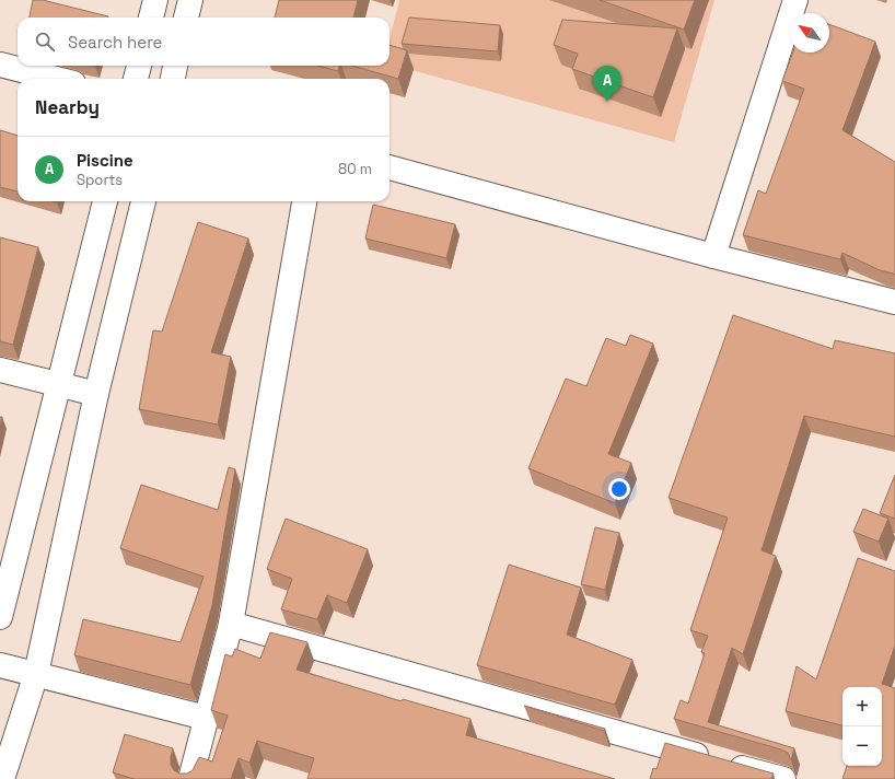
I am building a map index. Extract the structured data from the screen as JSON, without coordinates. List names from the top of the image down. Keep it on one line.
{"north":"top left","page":{"search":"Search here","pins":"A","heading":"Nearby","list":[{"mark":"A","name":"Piscine","note":"Sports","value":"80 m"}],"map_buttons":["+","−"]}}
